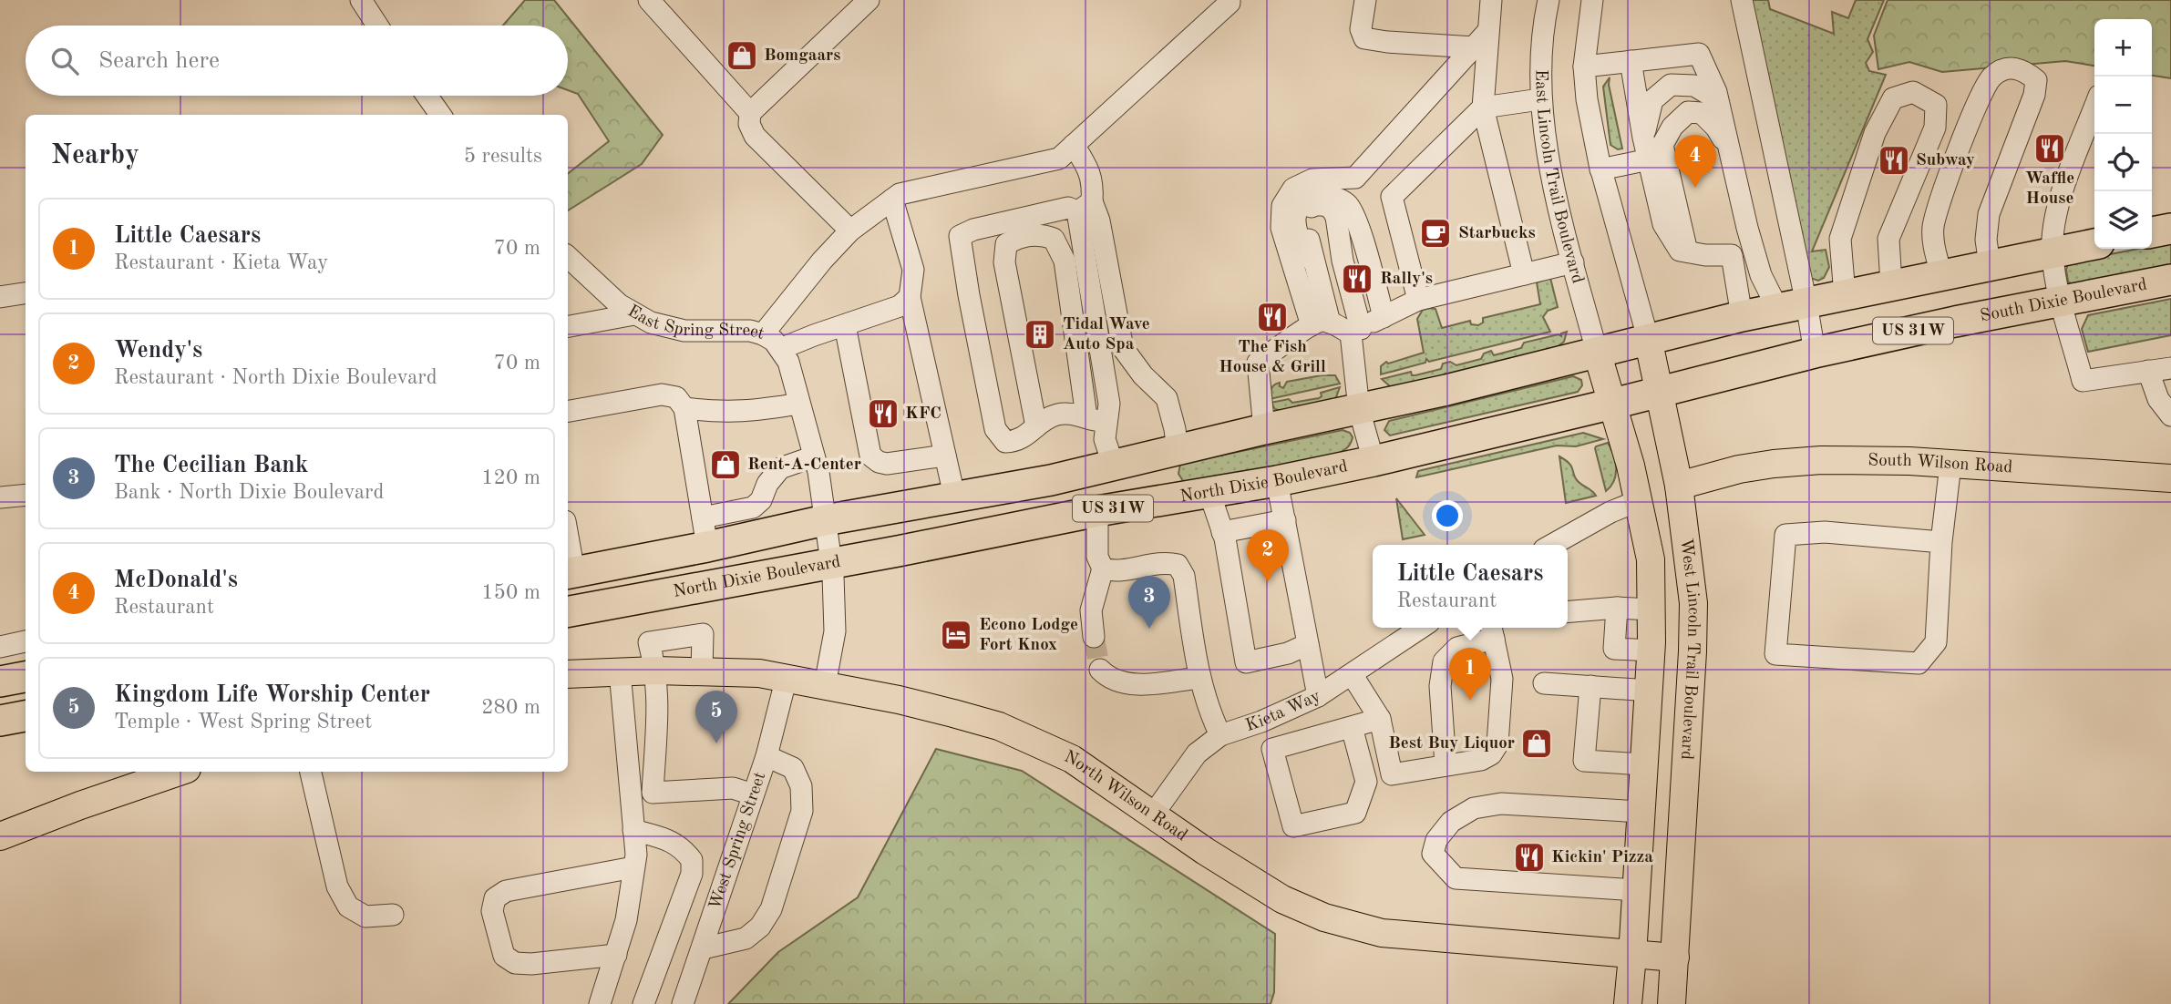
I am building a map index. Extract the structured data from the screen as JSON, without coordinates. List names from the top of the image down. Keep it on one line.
{"streets":{"highway":["South Dixie Boulevard","US 31W","North Dixie Boulevard"],"main road":["South Wilson Road","West Lincoln Trail Boulevard","North Wilson Road"],"street":["East Lincoln Trail Boulevard","East Spring Street","Kieta Way","West Spring Street"]},"crossings":[["East Lincoln Trail Boulevard","US 31W"],["East Lincoln Trail Boulevard","West Lincoln Trail Boulevard"],["South Dixie Boulevard","North Dixie Boulevard"],["South Dixie Boulevard","West Lincoln Trail Boulevard"],["East Spring Street","US 31W"],["US 31W","West Lincoln Trail Boulevard"],["South Wilson Road","West Lincoln Trail Boulevard"],["North Dixie Boulevard","West Lincoln Trail Boulevard"],["West Lincoln Trail Boulevard","North Wilson Road"],["Kieta Way","North Wilson Road"],["North Wilson Road","West Spring Street"]],"places":{"shop":["Bomgaars","Rent-A-Center","Best Buy Liquor"],"restaurant":["Waffle House","Subway","Rally's","The Fish House & Grill","KFC","Kickin' Pizza"],"cafe":["Starbucks"],"building":["Tidal Wave Auto Spa"],"hotel":["Econo Lodge Fort Knox"]},"page":{"map_buttons":["+","−"],"search":"Search here","heading":["Nearby","5 results"],"pins":["4","2","3","1","5"],"list":[{"mark":"1","name":"Little Caesars","note":"Restaurant · Kieta Way","value":"70 m"},{"mark":"2","name":"Wendy's","note":"Restaurant · North Dixie Boulevard","value":"70 m"},{"mark":"3","name":"The Cecilian Bank","note":"Bank · North Dixie Boulevard","value":"120 m"},{"mark":"4","name":"McDonald's","note":"Restaurant","value":"150 m"},{"mark":"5","name":"Kingdom Life Worship Center","note":"Temple · West Spring Street","value":"280 m"}],"popup":["Little Caesars","Restaurant"]}}
